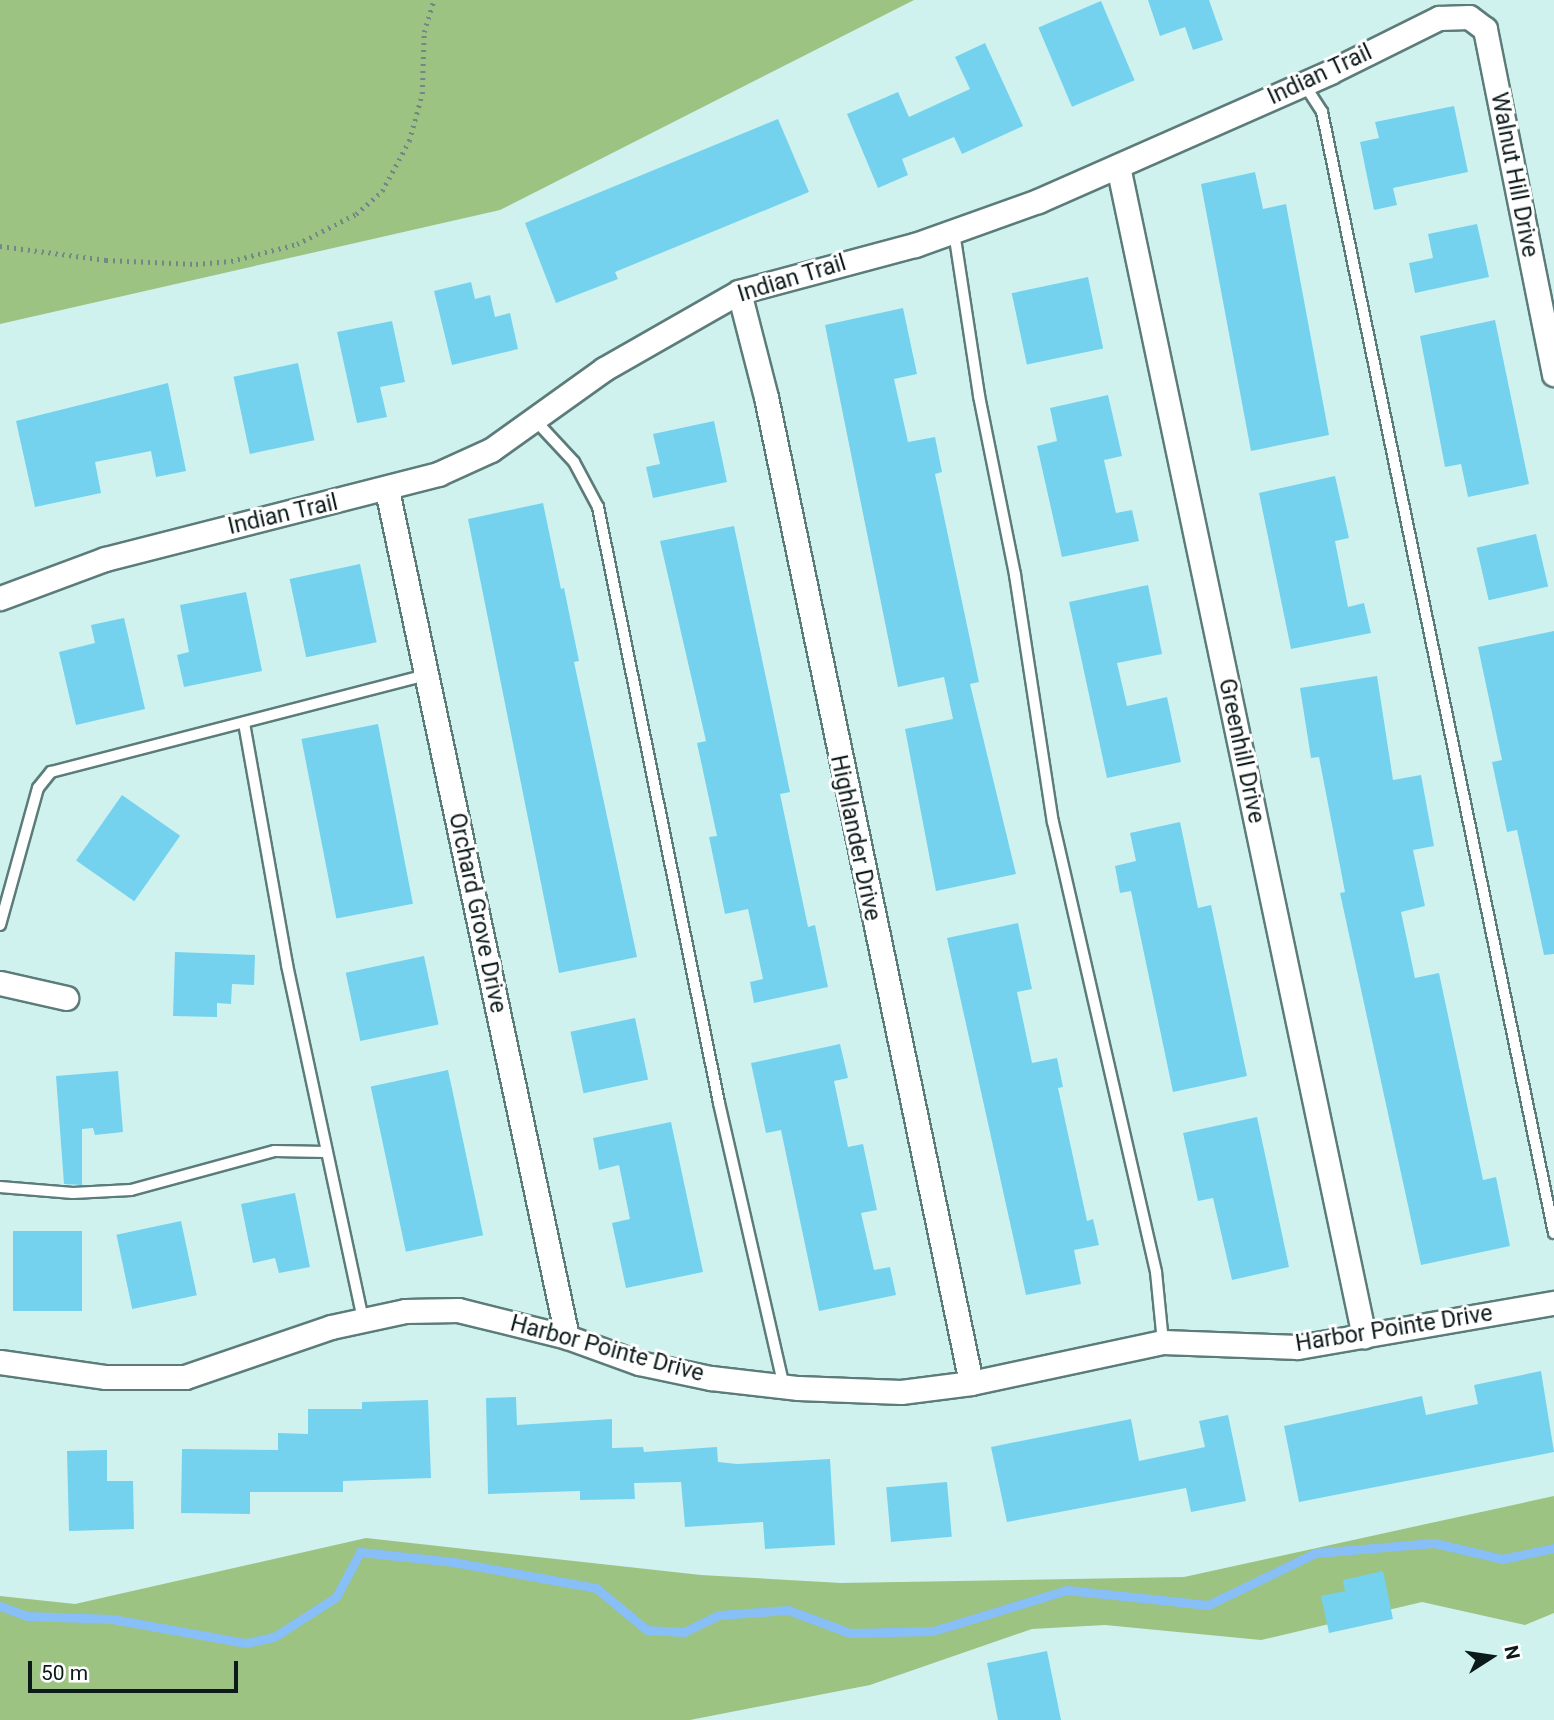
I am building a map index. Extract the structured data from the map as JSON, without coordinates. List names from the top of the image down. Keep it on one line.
{"streets":{"street":["Indian Trail","Walnut Hill Drive","Greenhill Drive","Highlander Drive","Orchard Grove Drive","Harbor Pointe Drive"]},"crossings":[["Indian Trail","Walnut Hill Drive"],["Indian Trail","Greenhill Drive"],["Indian Trail","Highlander Drive"],["Indian Trail","Orchard Grove Drive"],["Greenhill Drive","Harbor Pointe Drive"],["Highlander Drive","Harbor Pointe Drive"],["Orchard Grove Drive","Harbor Pointe Drive"]],"scale_bar":"50 m","north":"right"}
